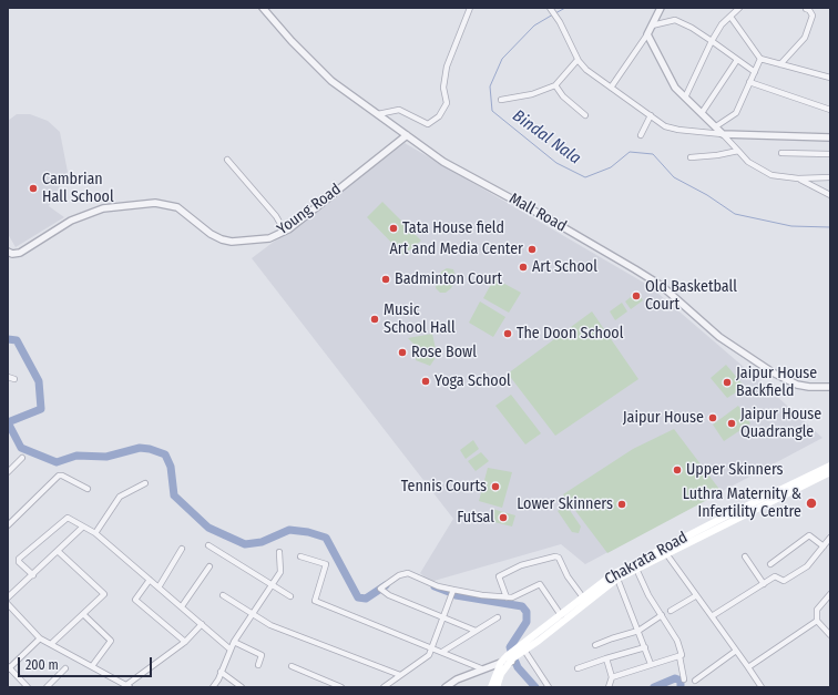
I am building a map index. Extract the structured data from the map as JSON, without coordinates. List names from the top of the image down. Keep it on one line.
{"streets":{"main road":["Chakrata Road"],"street":["Young Road","Mall Road"]},"crossings":[["Young Road","Mall Road"]],"water":["Bindal Nala"],"places":["Cambrian Hall School","Tata House field","Art and Media Center","Art School","Badminton Court","Old Basketball Court","Music School Hall","The Doon School","Rose Bowl","Yoga School","Jaipur House Backfield","Jaipur House","Jaipur House Quadrangle","Upper Skinners","Tennis Courts","Luthra Maternity & Infertility Centre","Lower Skinners","Futsal"],"scale_bar":"200 m"}
